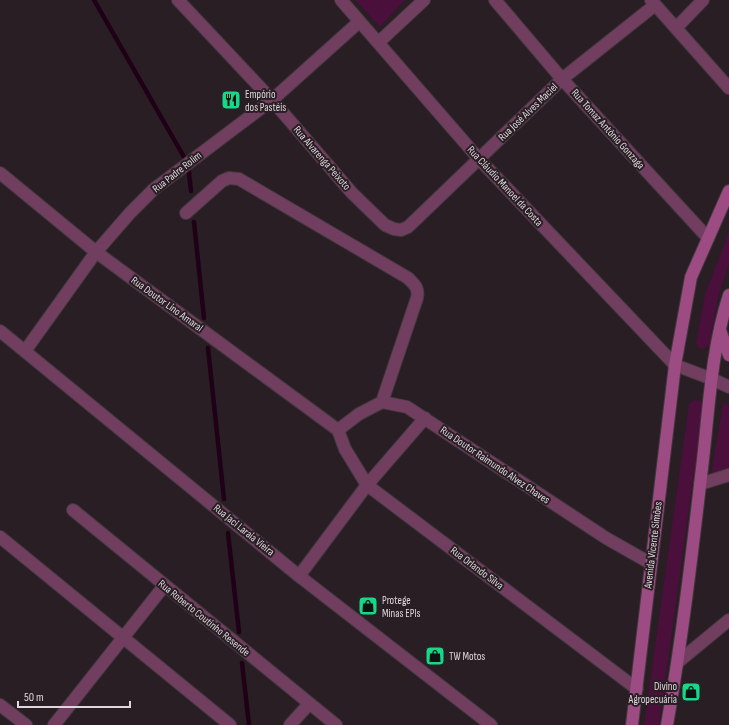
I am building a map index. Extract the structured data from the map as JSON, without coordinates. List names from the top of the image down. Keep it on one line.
{"streets":{"main road":["Avenida Vicente Simões"],"street":["Rua José Alves Maciel","Rua Tomaz Antônio Gonzaga","Rua Alvarenga Peixoto","Rua Padre Rolim","Rua Cláudio Manoel da Costa","Rua Doutor Lino Amaral","Rua Doutor Raimundo Alvez Chaves","Rua Jaci Laraia Vieira","Rua Orlando Silva","Rua Roberto Coutinho Resende"]},"crossings":[["Rua José Alves Maciel","Rua Tomaz Antônio Gonzaga"],["Rua José Alves Maciel","Rua Alvarenga Peixoto"],["Rua José Alves Maciel","Rua Cláudio Manoel da Costa"],["Rua Tomaz Antônio Gonzaga","Avenida Vicente Simões"],["Rua Alvarenga Peixoto","Rua Padre Rolim"],["Rua Padre Rolim","Rua Cláudio Manoel da Costa"],["Rua Padre Rolim","Rua Doutor Lino Amaral"],["Rua Padre Rolim","Rua Jaci Laraia Vieira"],["Rua Cláudio Manoel da Costa","Avenida Vicente Simões"],["Rua Doutor Lino Amaral","Rua Orlando Silva"],["Rua Doutor Raimundo Alvez Chaves","Avenida Vicente Simões"],["Avenida Vicente Simões","Rua Orlando Silva"]],"places":{"restaurant":["Empório dos Pastéis"],"shop":["Protege Minas EPIs","TW Motos","Divino Agropecuária"]},"scale_bar":"50 m"}
